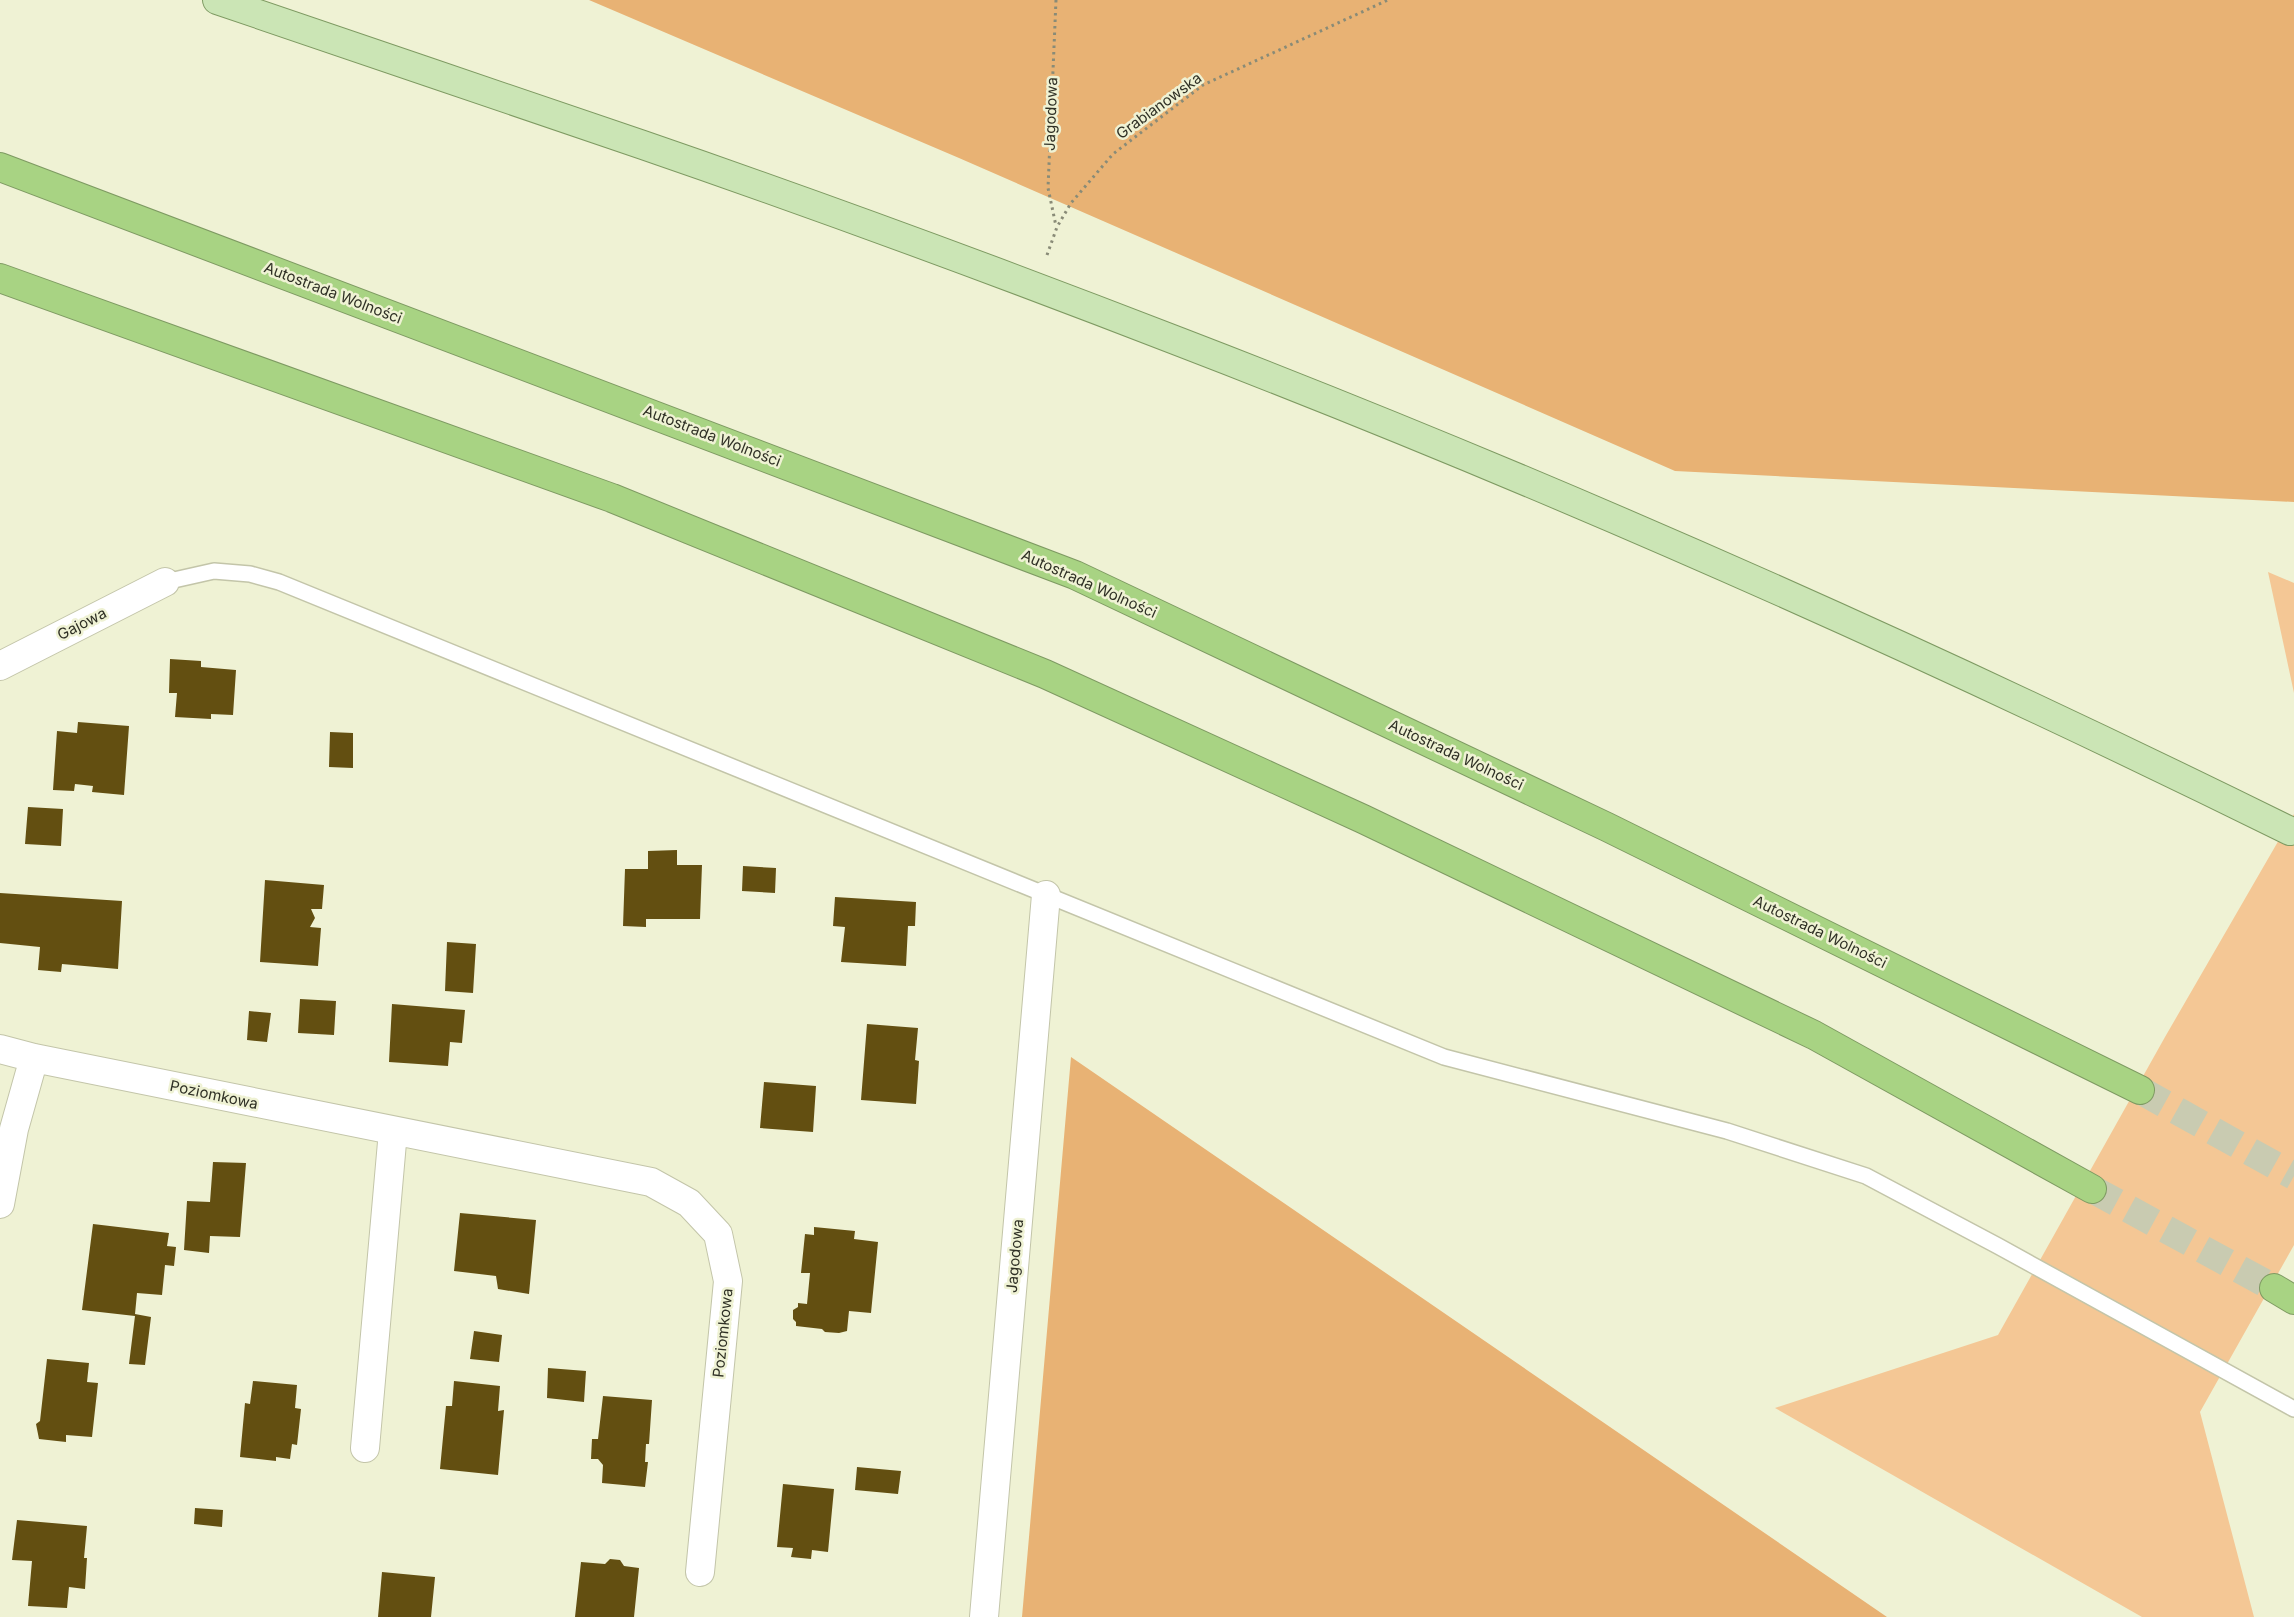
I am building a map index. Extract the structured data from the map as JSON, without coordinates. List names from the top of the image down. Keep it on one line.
{"streets":{"highway":["Autostrada Wolności"],"street":["Jagodowa","Gajowa","Poziomkowa"],"path":["Grabianowska"]},"crossings":[["Grabianowska","Jagodowa"]]}
